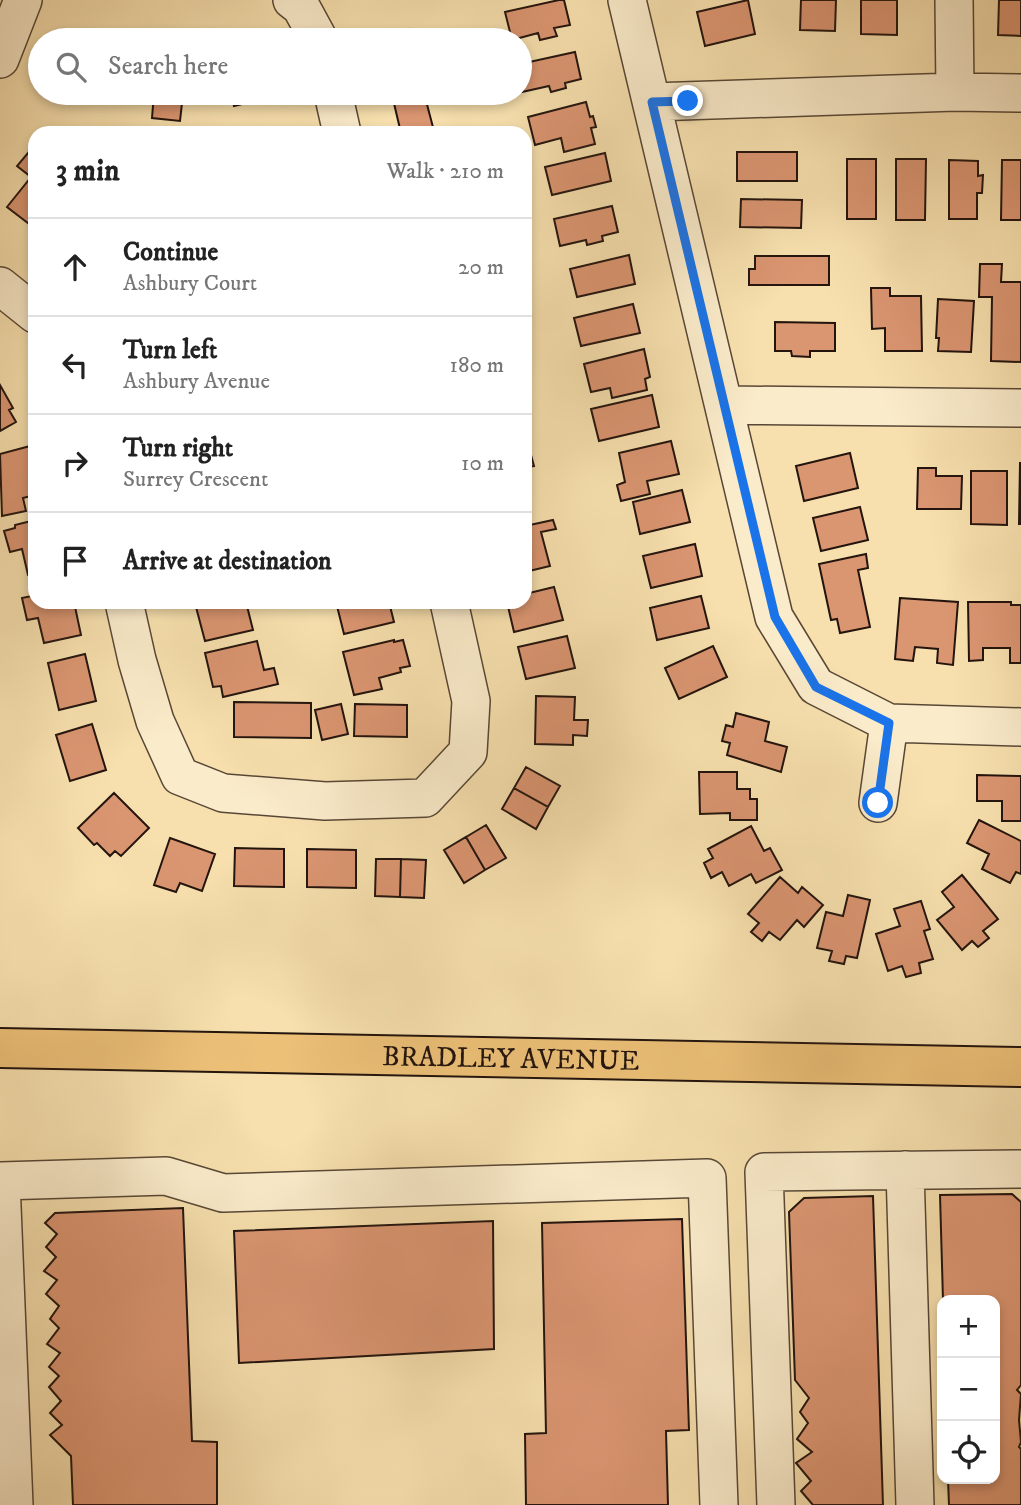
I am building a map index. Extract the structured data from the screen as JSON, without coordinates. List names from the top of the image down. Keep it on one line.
{"streets":{"main road":["BRADLEY AVENUE"]},"page":{"search":"Search here","heading":["3 min","Walk · 210 m"],"list":[["Continue","Ashbury Court","20 m"],["Turn left","Ashbury Avenue","180 m"],["Turn right","Surrey Crescent","10 m"],"Arrive at destination"],"map_buttons":["+","−"]}}
